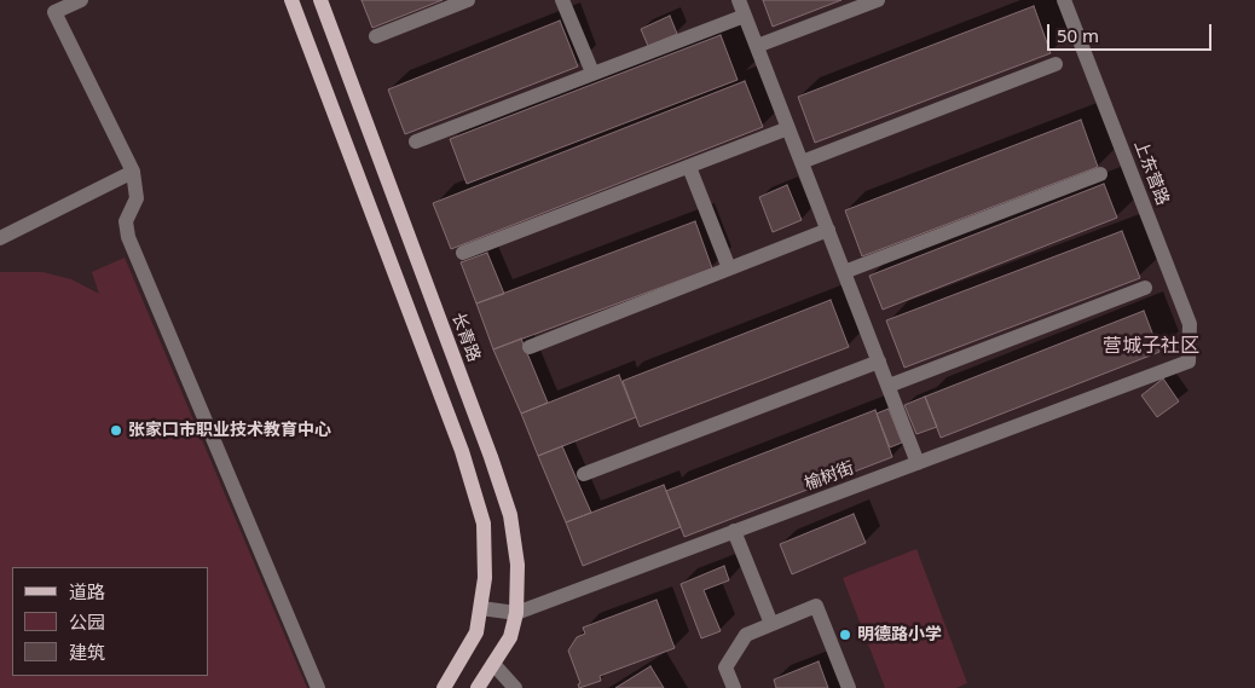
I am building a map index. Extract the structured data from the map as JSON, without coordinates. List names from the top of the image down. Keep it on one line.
{"streets":{"main road":["长青路"],"street":["上东营路","榆树街"]},"crossings":[["上东营路","榆树街"],["长青路","榆树街"]],"districts":["营城子社区"],"places":["张家口市职业技术教育中心","明德路小学"],"legend":["道路","公园","建筑"],"scale_bar":"50 m"}
